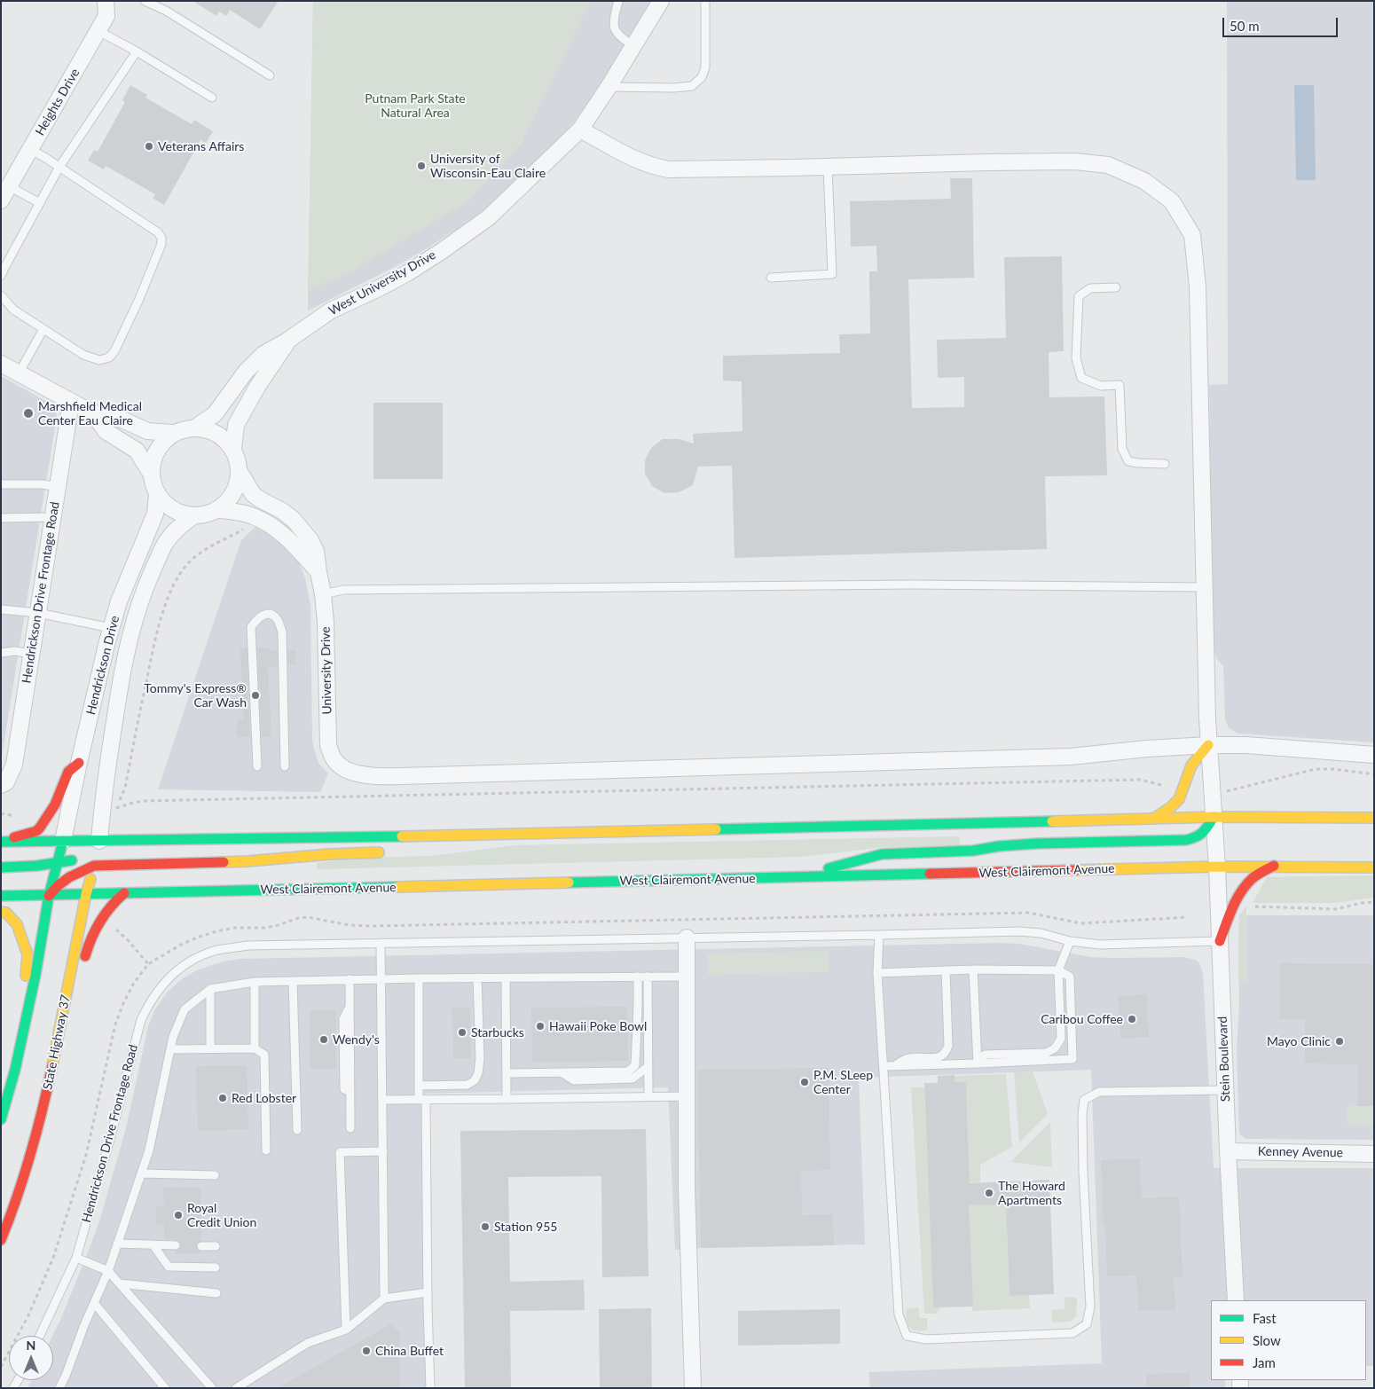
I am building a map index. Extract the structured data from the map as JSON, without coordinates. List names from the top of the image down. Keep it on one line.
{"streets":{"main road":["West Clairemont Avenue","State Highway 37"],"street":["Heights Drive","West University Drive","Hendrickson Drive Frontage Road","Hendrickson Drive","University Drive","Stein Boulevard","Kenney Avenue"]},"crossings":[["West University Drive","Hendrickson Drive"],["West University Drive","University Drive"],["West University Drive","Stein Boulevard"],["Hendrickson Drive Frontage Road","Stein Boulevard"],["Hendrickson Drive","University Drive"],["Hendrickson Drive","State Highway 37"],["University Drive","Stein Boulevard"],["West Clairemont Avenue","State Highway 37"],["West Clairemont Avenue","Stein Boulevard"],["Stein Boulevard","Kenney Avenue"]],"parks":["Putnam Park State Natural Area"],"places":["Veterans Affairs","University of Wisconsin-Eau Claire","Marshfield Medical Center Eau Claire","Tommy's Express® Car Wash","Caribou Coffee","Hawaii Poke Bowl","Starbucks","Wendy's","Mayo Clinic","P.M. SLeep Center","Red Lobster","The Howard Apartments","Royal Credit Union","Station 955","China Buffet"],"legend":["Fast","Slow","Jam"],"scale_bar":"50 m","north":"top"}
